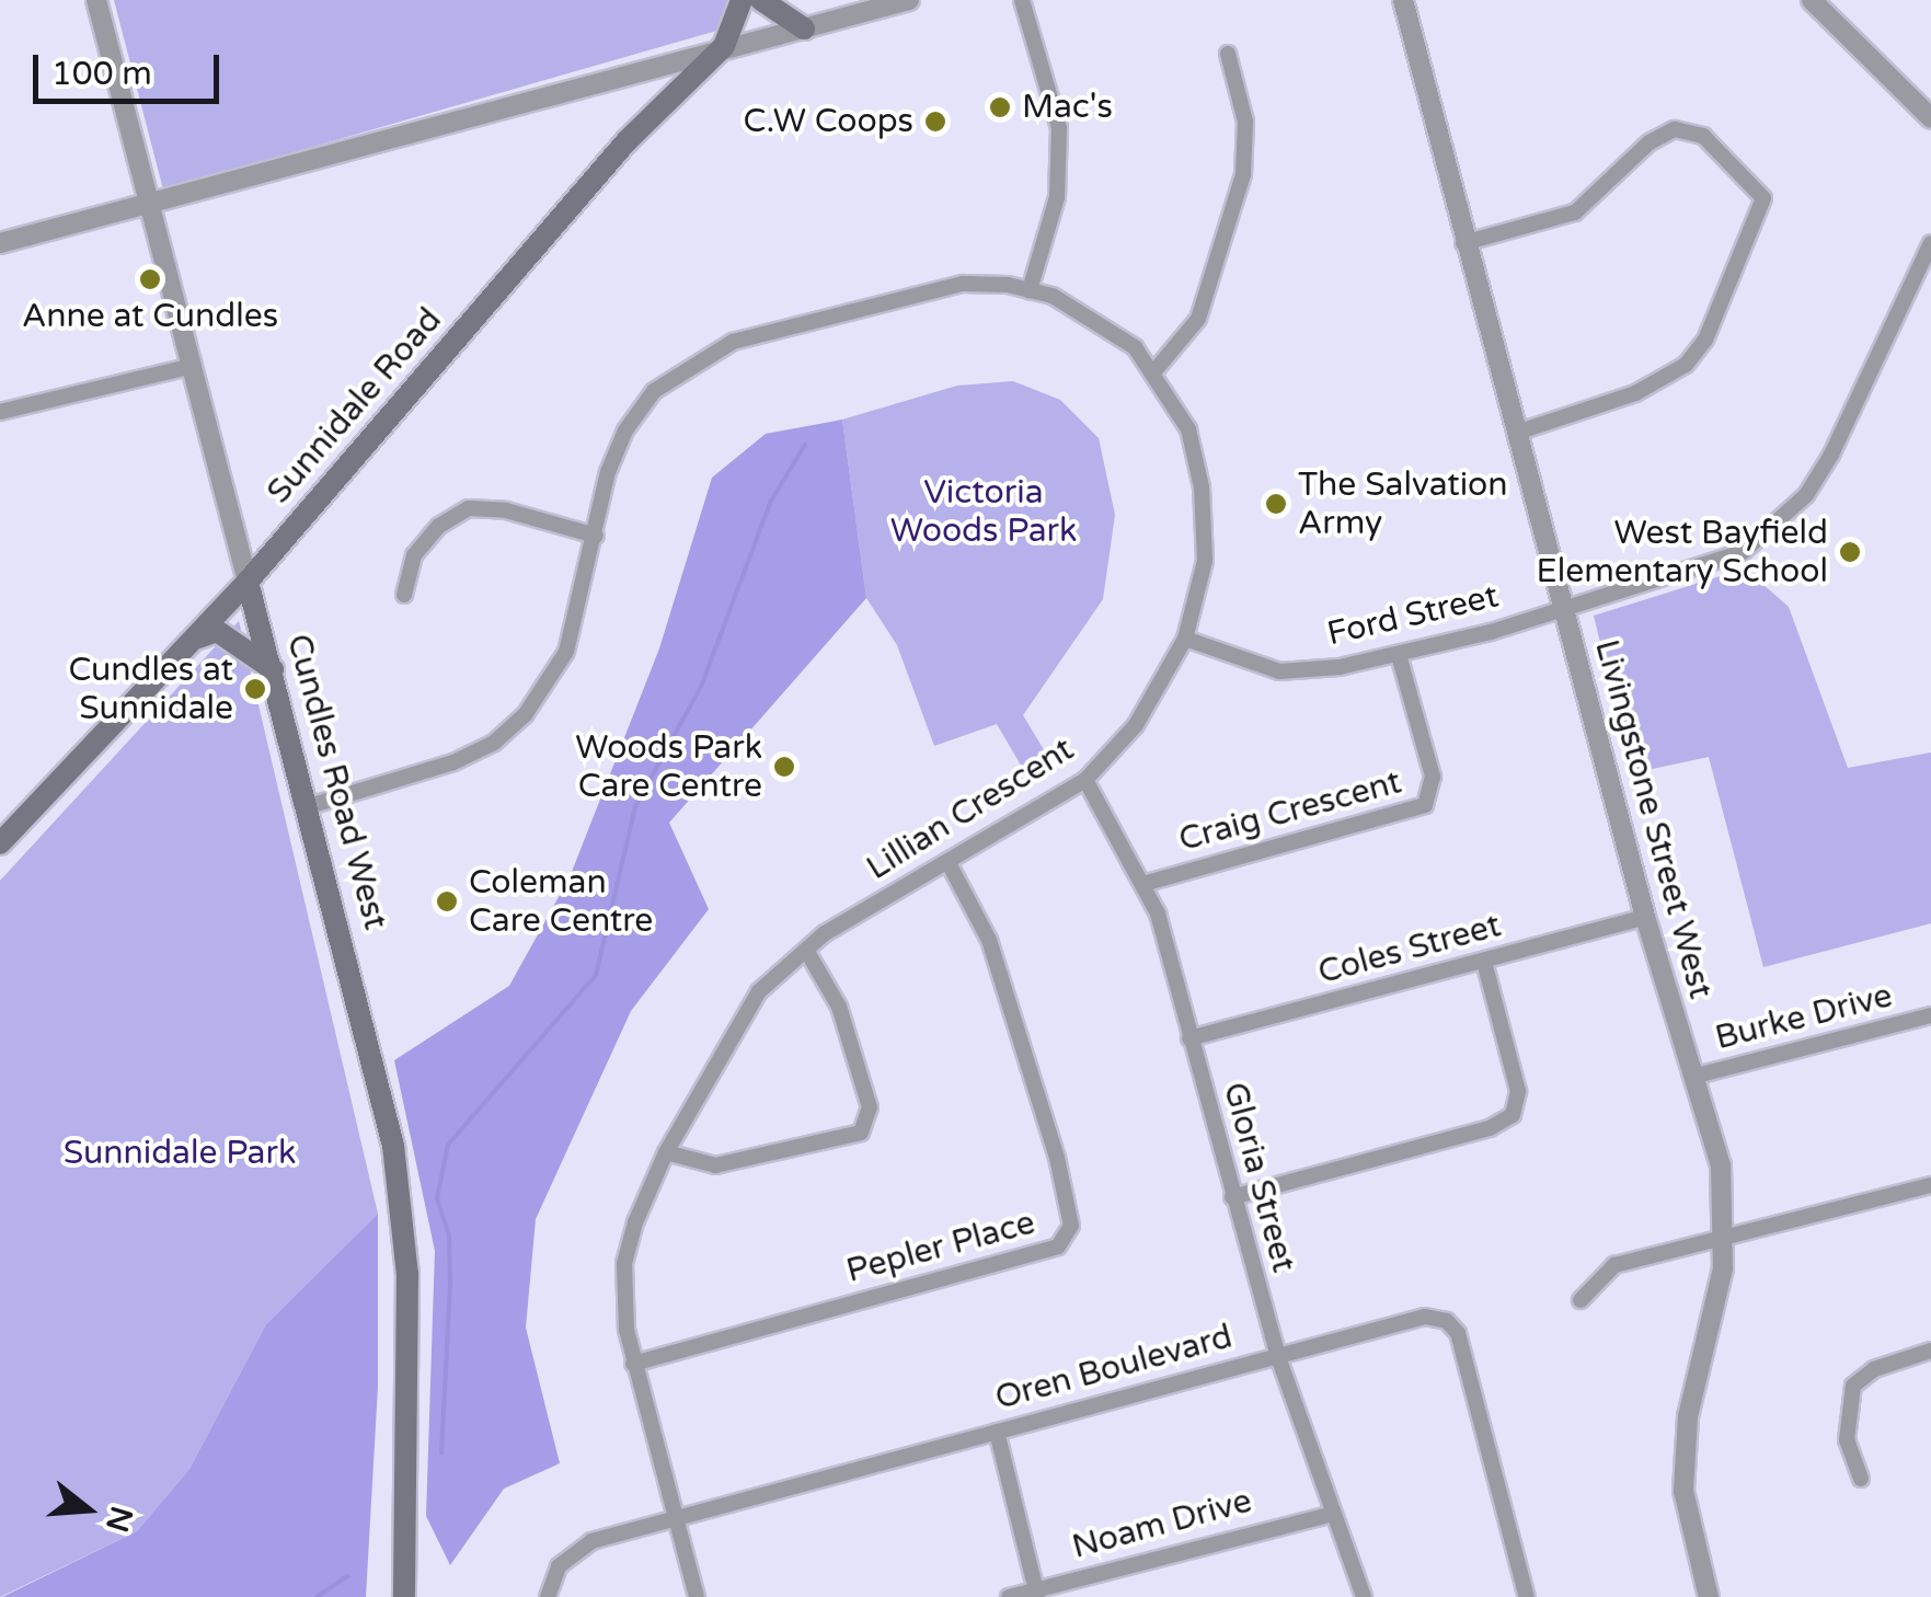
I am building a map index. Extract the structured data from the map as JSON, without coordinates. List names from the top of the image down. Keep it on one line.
{"streets":{"main road":["Sunnidale Road","Cundles Road West"],"street":["Ford Street","Lillian Crescent","Craig Crescent","Livingstone Street West","Coles Street","Burke Drive","Gloria Street","Pepler Place","Oren Boulevard","Noam Drive"]},"crossings":[["Sunnidale Road","Cundles Road West"],["Ford Street","Lillian Crescent"],["Ford Street","Craig Crescent"],["Ford Street","Livingstone Street West"],["Cundles Road West","Lillian Crescent"],["Lillian Crescent","Gloria Street"],["Lillian Crescent","Pepler Place"],["Lillian Crescent","Oren Boulevard"],["Craig Crescent","Gloria Street"],["Livingstone Street West","Coles Street"],["Livingstone Street West","Burke Drive"],["Coles Street","Gloria Street"],["Gloria Street","Oren Boulevard"],["Gloria Street","Noam Drive"]],"parks":["Victoria Woods Park","Sunnidale Park"],"places":["Mac's","C.W Coops","Anne at Cundles","The Salvation Army","West Bayfield Elementary School","Cundles at Sunnidale","Woods Park Care Centre","Coleman Care Centre"],"scale_bar":"100 m","north":"right"}
